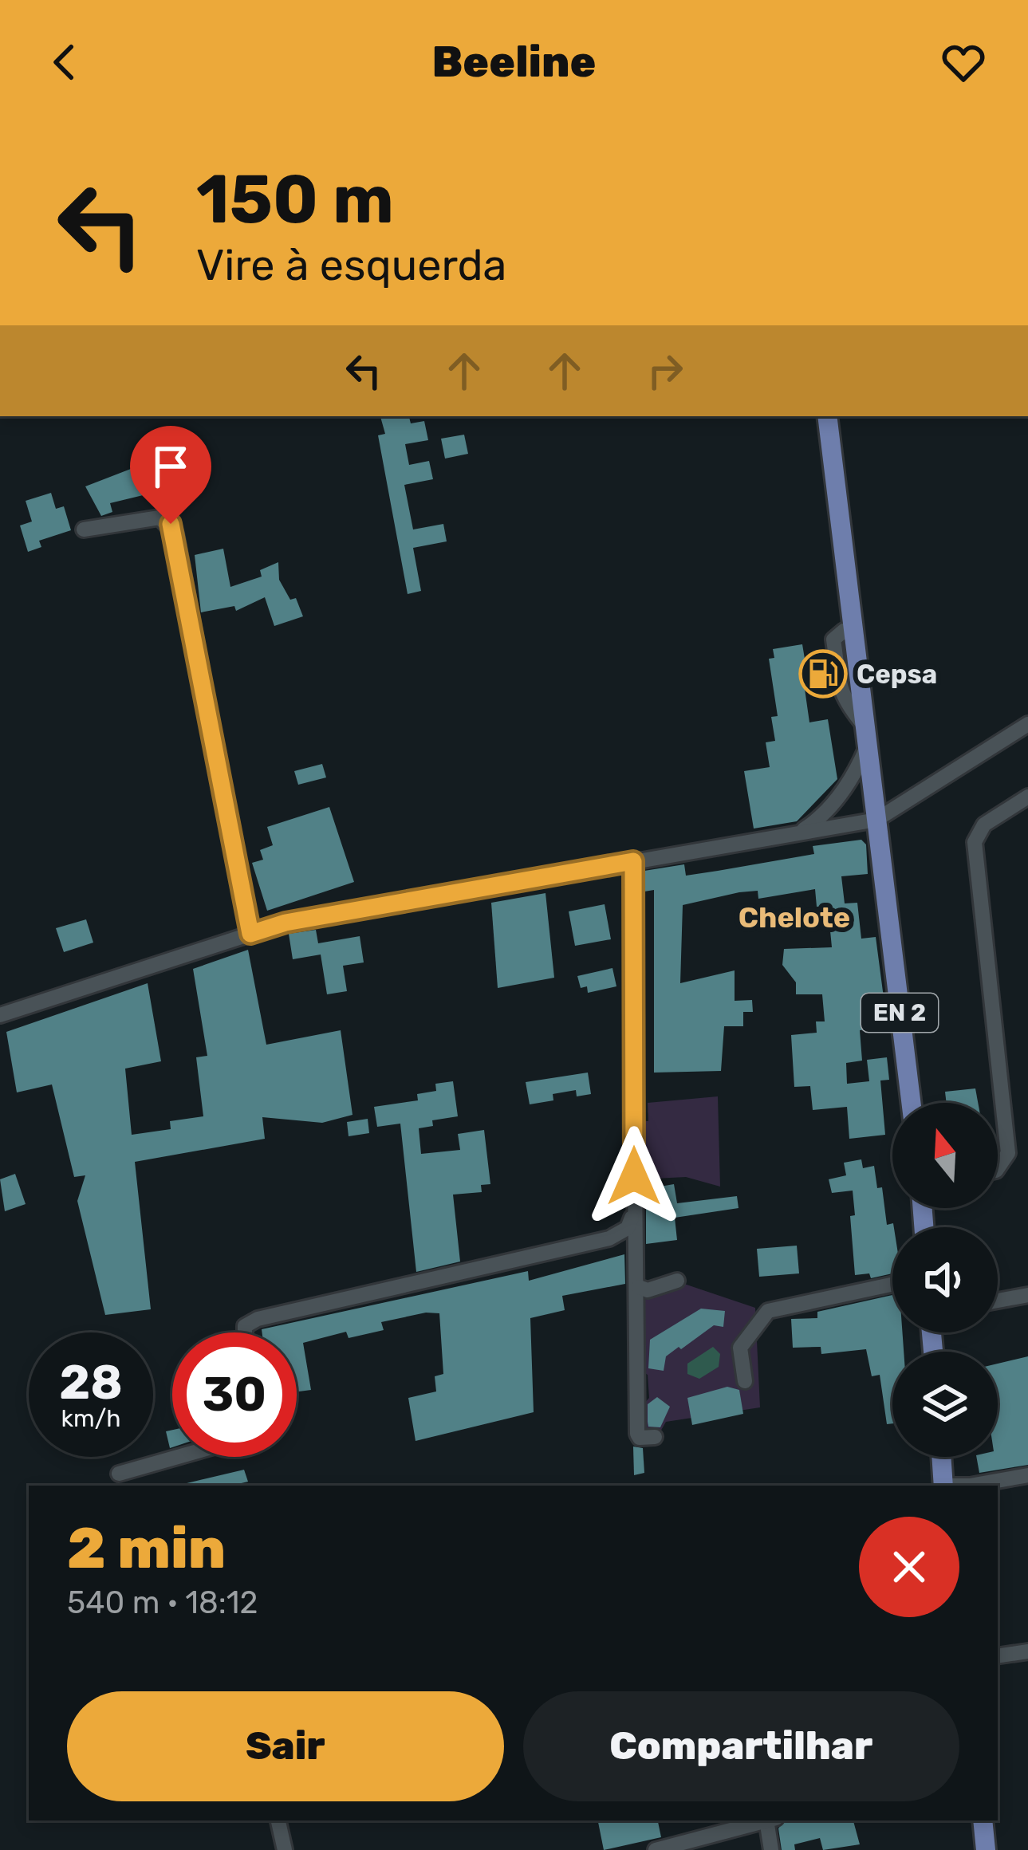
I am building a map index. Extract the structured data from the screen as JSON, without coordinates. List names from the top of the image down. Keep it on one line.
{"streets":{"main road":["EN 2"]},"districts":["Chelote"],"places":{"fuel station":["Cepsa"]},"north":"top","page":{"header":"Beeline","turn":["150 m","Vire à esquerda"],"speed":"28 km/h","limit":"30","heading":["2 min","540 m · 18:12"],"buttons":["Sair","Compartilhar"]}}
